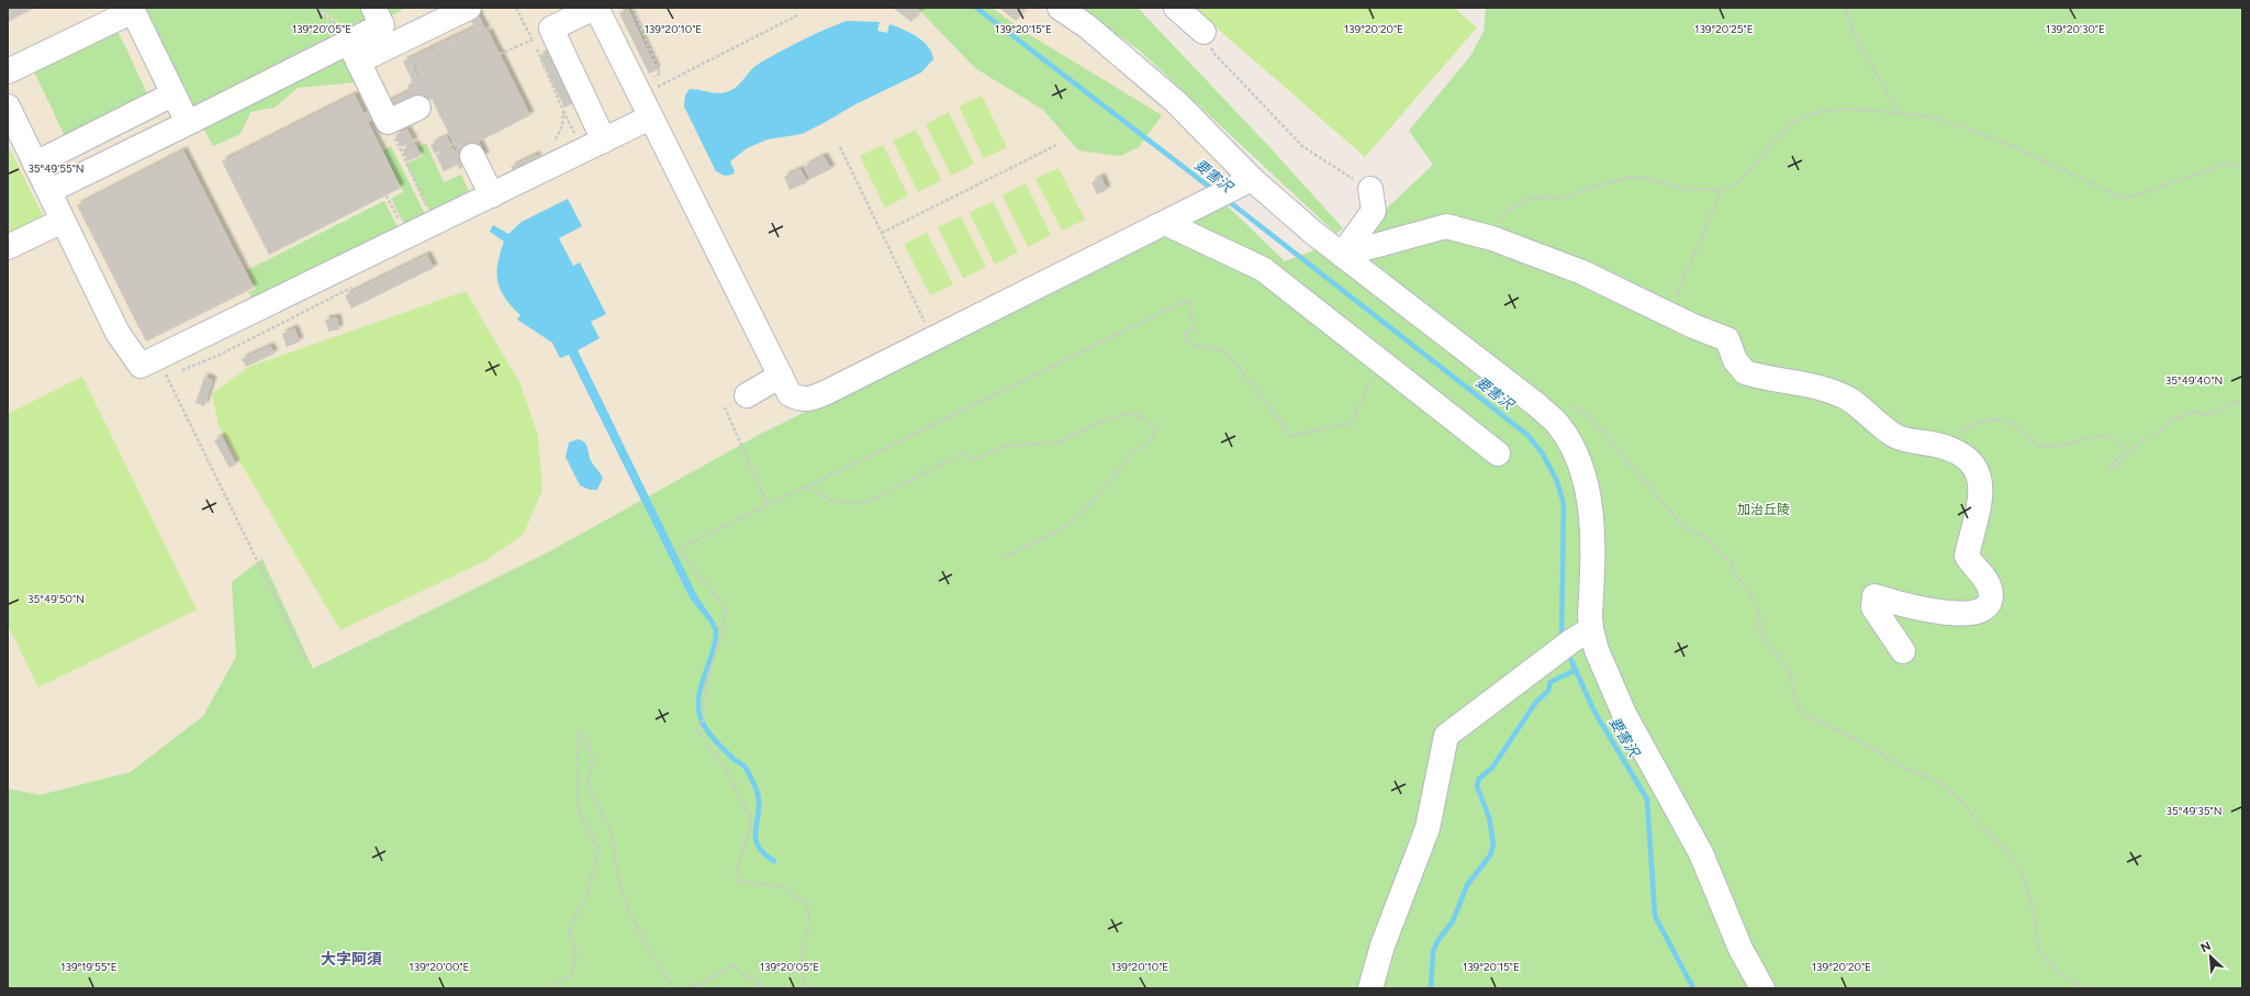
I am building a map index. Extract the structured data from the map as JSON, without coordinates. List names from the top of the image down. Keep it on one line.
{"districts":["大字阿須"],"water":["要害沢"],"parks":["加治丘陵"],"north":"top left","coordinates":["139°20'05\"E","139°20'10\"E","139°20'15\"E","139°20'20\"E","139°20'25\"E","139°20'30\"E","35°49'55\"N","35°49'40\"N","35°49'50\"N","35°49'35\"N","139°19'55\"E","139°20'00\"E"]}
